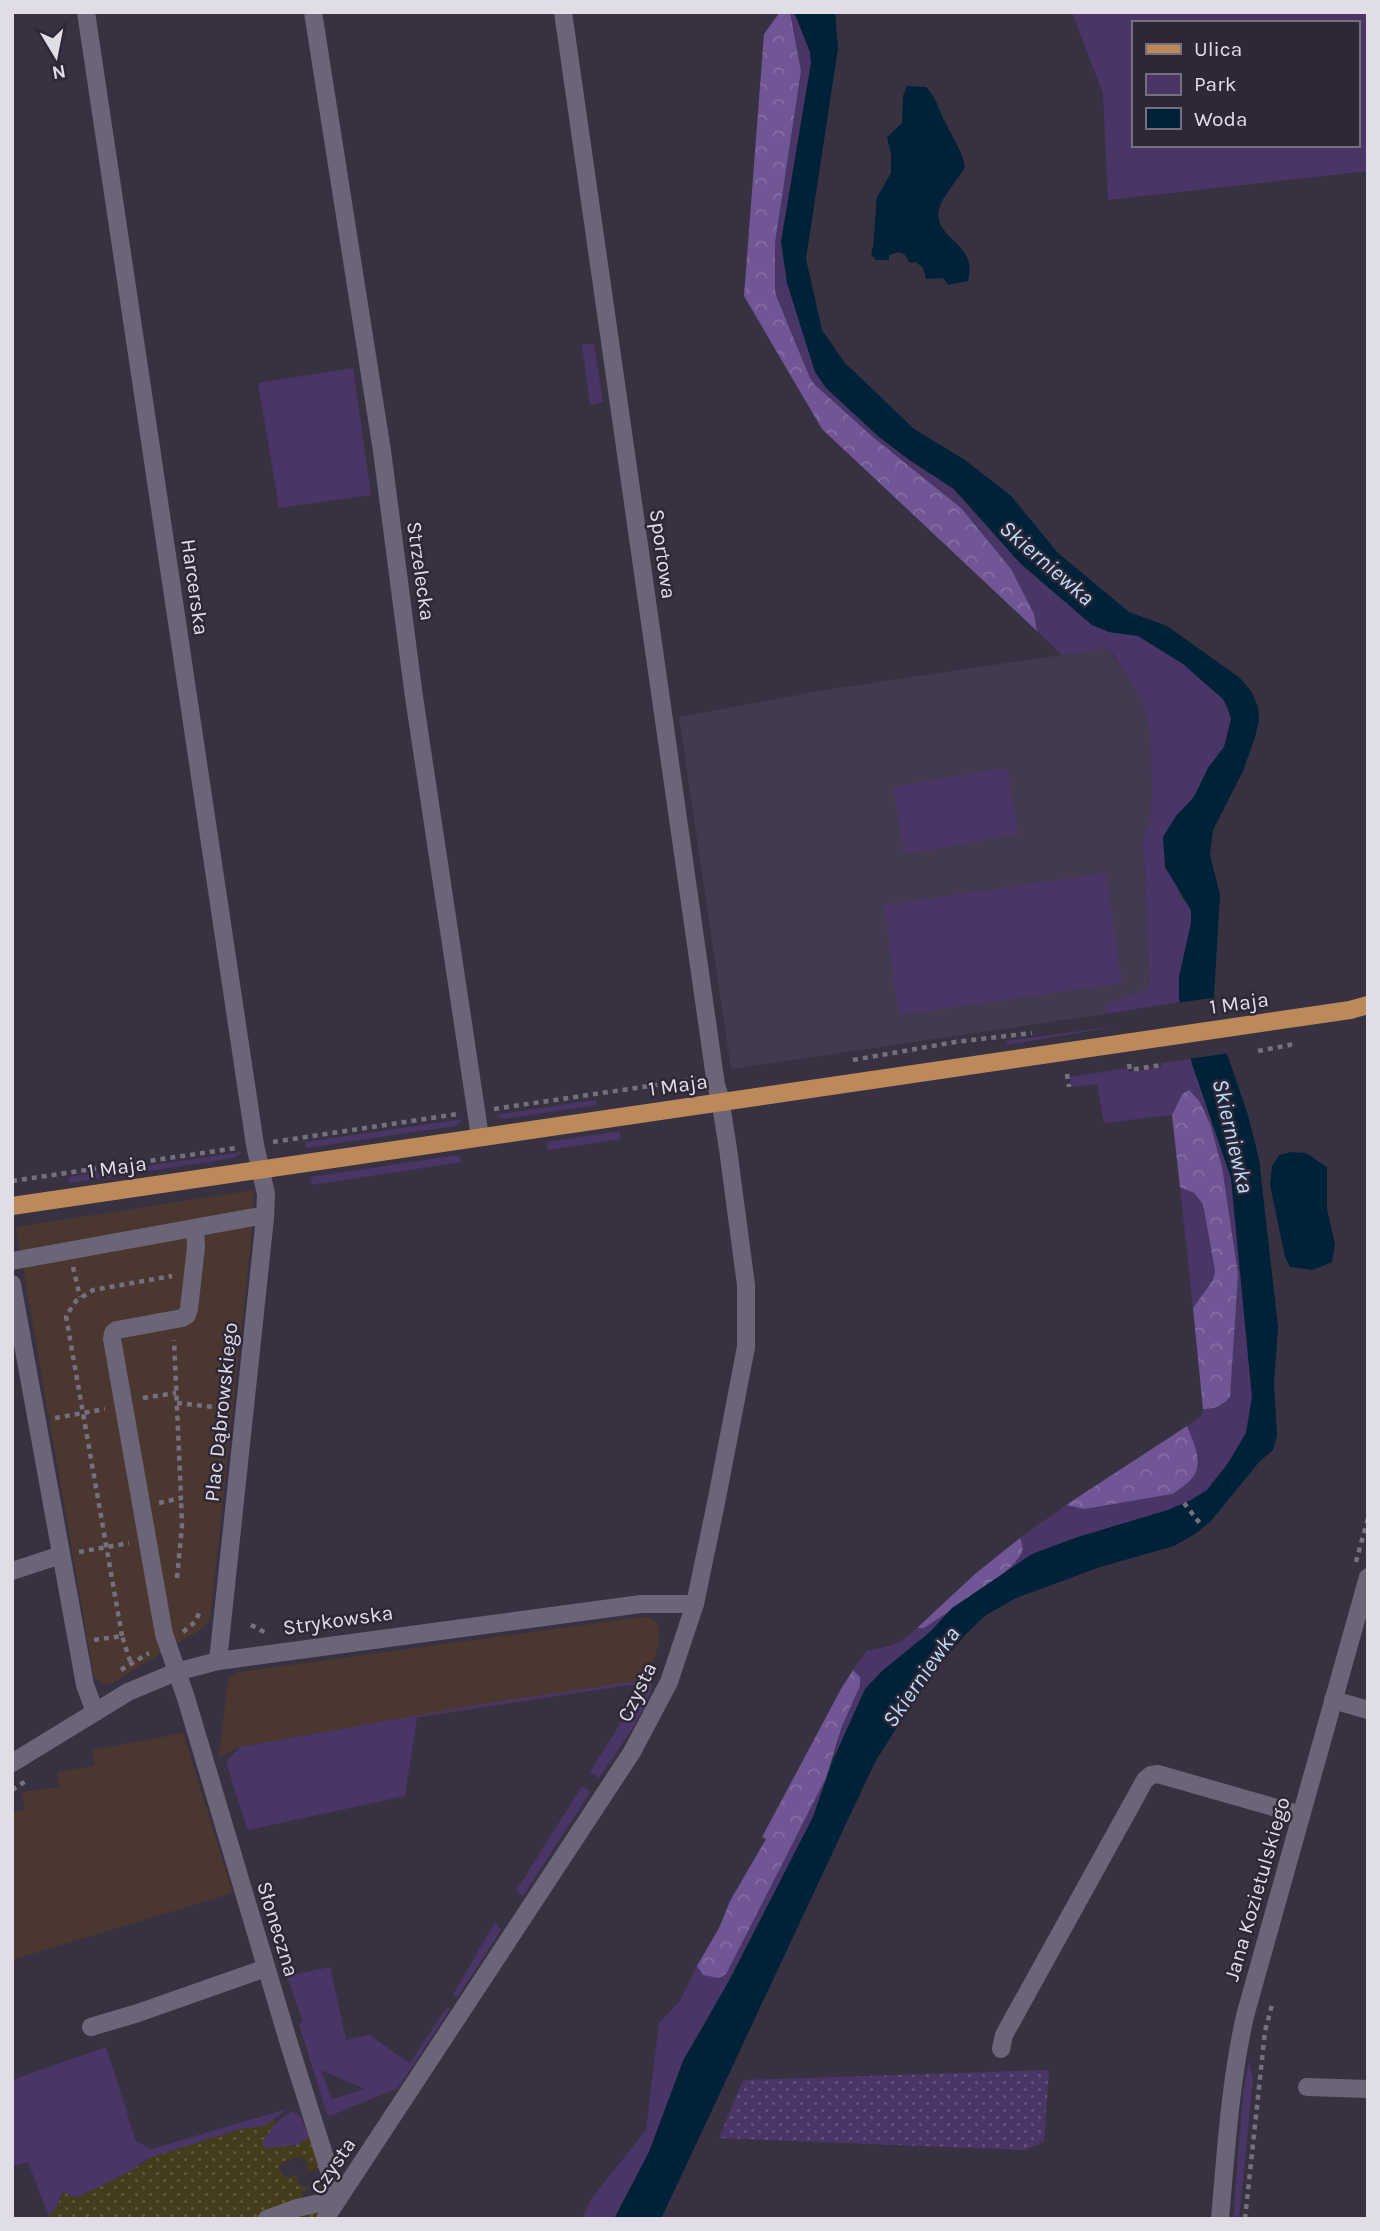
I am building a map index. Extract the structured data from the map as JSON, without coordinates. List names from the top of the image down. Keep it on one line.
{"streets":{"main road":["1 Maja"],"street":["Sportowa","Strzelecka","Harcerska","Plac Dąbrowskiego","Strykowska","Czysta","Jana Kozietulskiego","Słoneczna"]},"crossings":[["Sportowa","1 Maja"],["Sportowa","Czysta"],["Strzelecka","1 Maja"],["Harcerska","1 Maja"],["Harcerska","Plac Dąbrowskiego"],["1 Maja","Plac Dąbrowskiego"],["1 Maja","Czysta"],["Plac Dąbrowskiego","Strykowska"],["Strykowska","Czysta"],["Strykowska","Słoneczna"],["Czysta","Słoneczna"]],"water":["Skierniewka"],"legend":["Ulica","Park","Woda"],"north":"bottom"}
